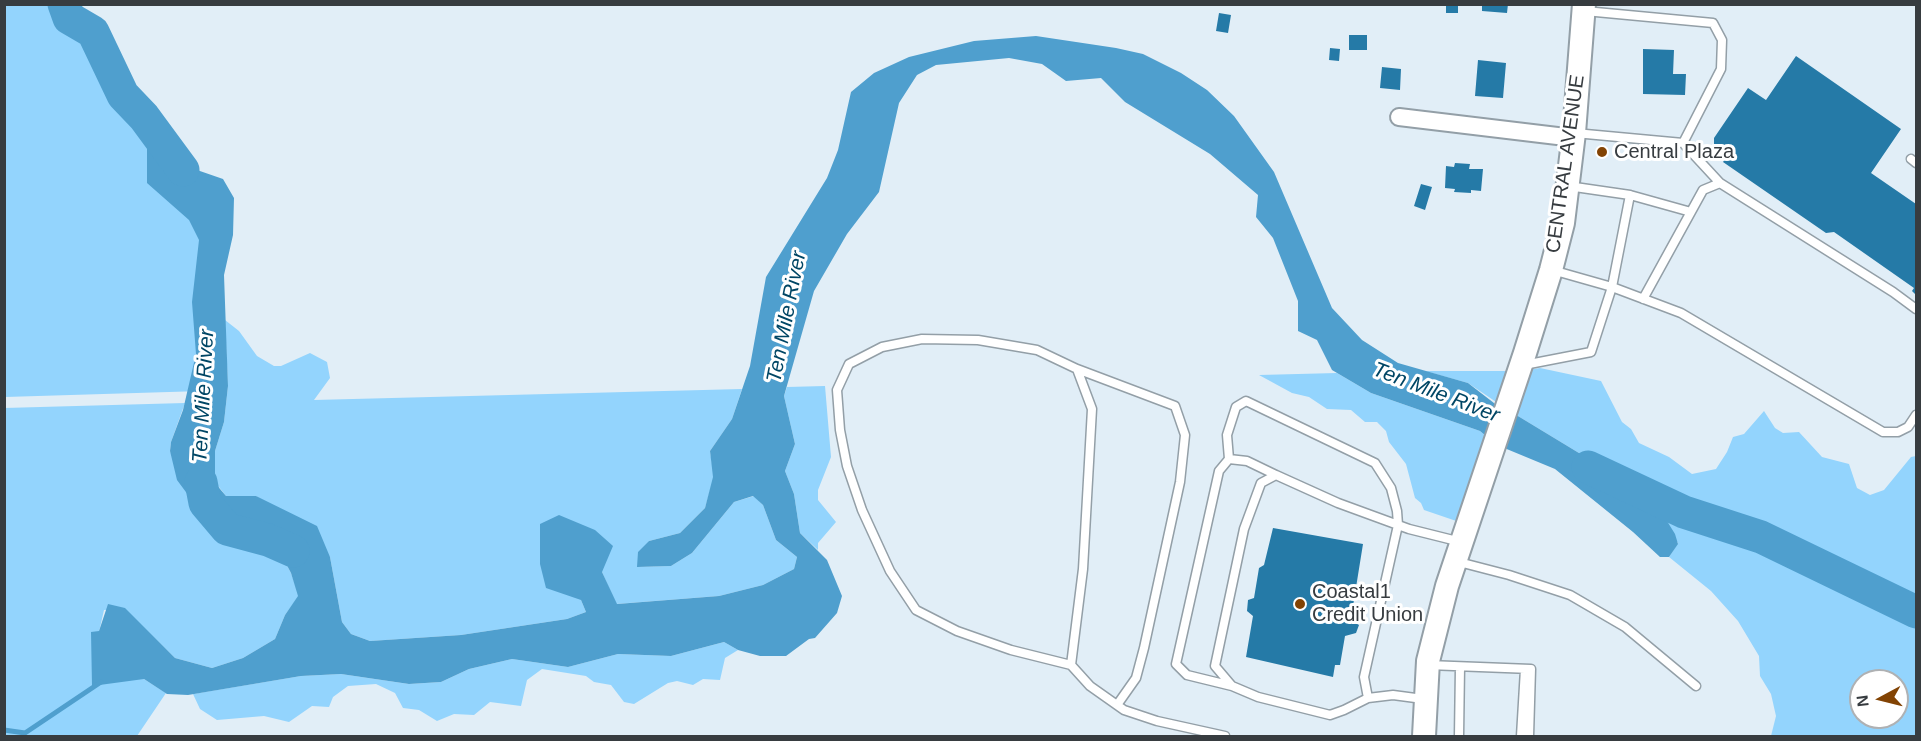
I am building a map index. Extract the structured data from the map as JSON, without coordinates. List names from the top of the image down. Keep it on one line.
{"streets":{"main road":["CENTRAL AVENUE"]},"water":["Ten Mile River"],"places":["Central Plaza","Coastal1 Credit Union"],"north":"left"}
